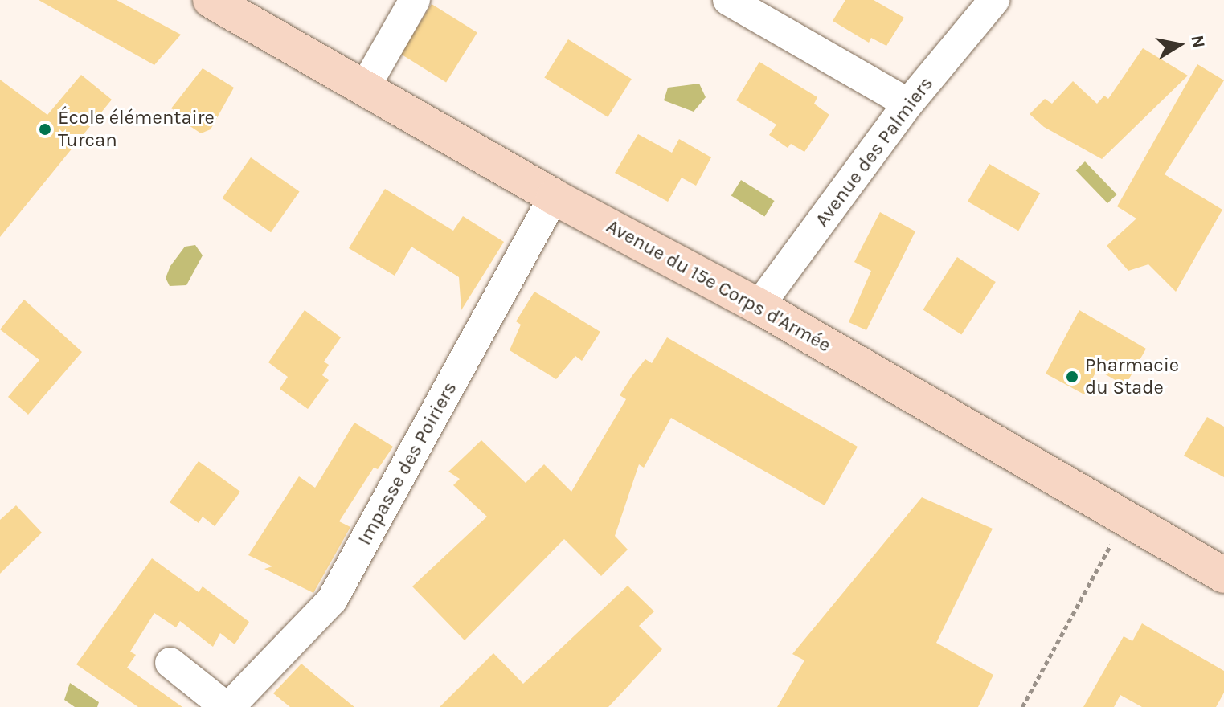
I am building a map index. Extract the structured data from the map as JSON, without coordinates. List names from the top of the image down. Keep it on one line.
{"streets":{"main road":["Avenue du 15e Corps d'Armée"],"street":["Avenue des Palmiers","Impasse des Poiriers"]},"crossings":[["Avenue des Palmiers","Avenue du 15e Corps d'Armée"],["Avenue du 15e Corps d'Armée","Impasse des Poiriers"]],"places":["École élémentaire Turcan","Pharmacie du Stade"],"north":"right"}
